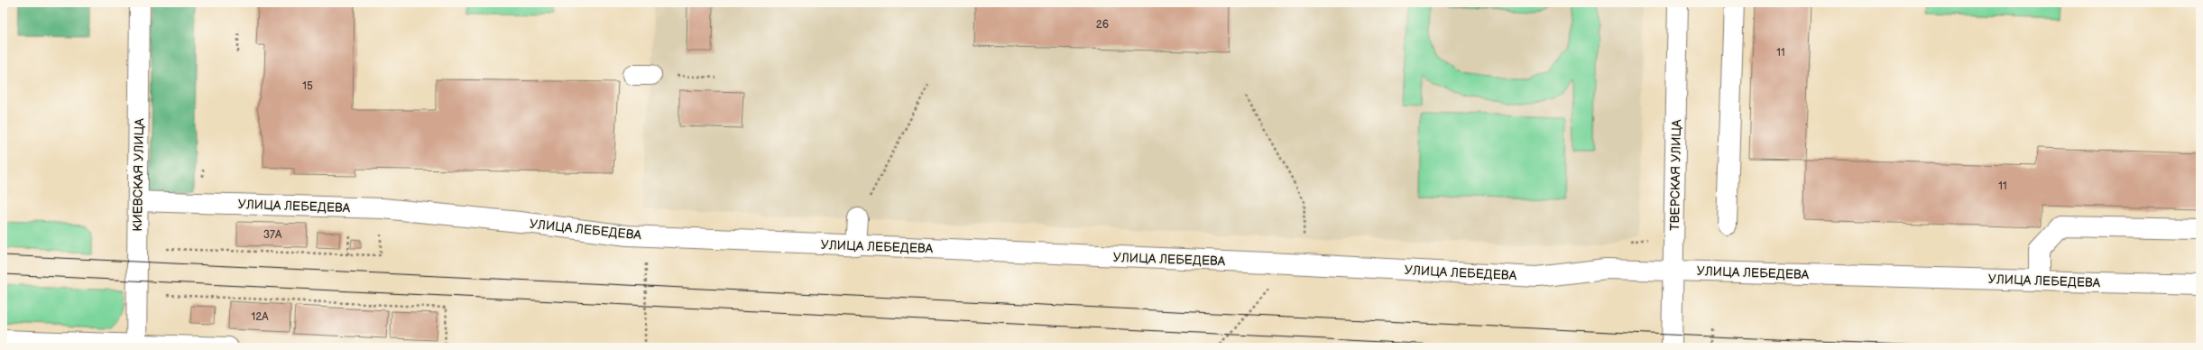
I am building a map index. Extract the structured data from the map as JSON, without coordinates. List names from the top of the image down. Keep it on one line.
{"streets":{"street":["КИЕВСКАЯ УЛИЦА","ТВЕРСКАЯ УЛИЦА","УЛИЦА ЛЕБЕДЕВА"]},"crossings":[["КИЕВСКАЯ УЛИЦА","УЛИЦА ЛЕБЕДЕВА"],["ТВЕРСКАЯ УЛИЦА","УЛИЦА ЛЕБЕДЕВА"]],"house_numbers":["26","11","15","11","37А","12А"]}
